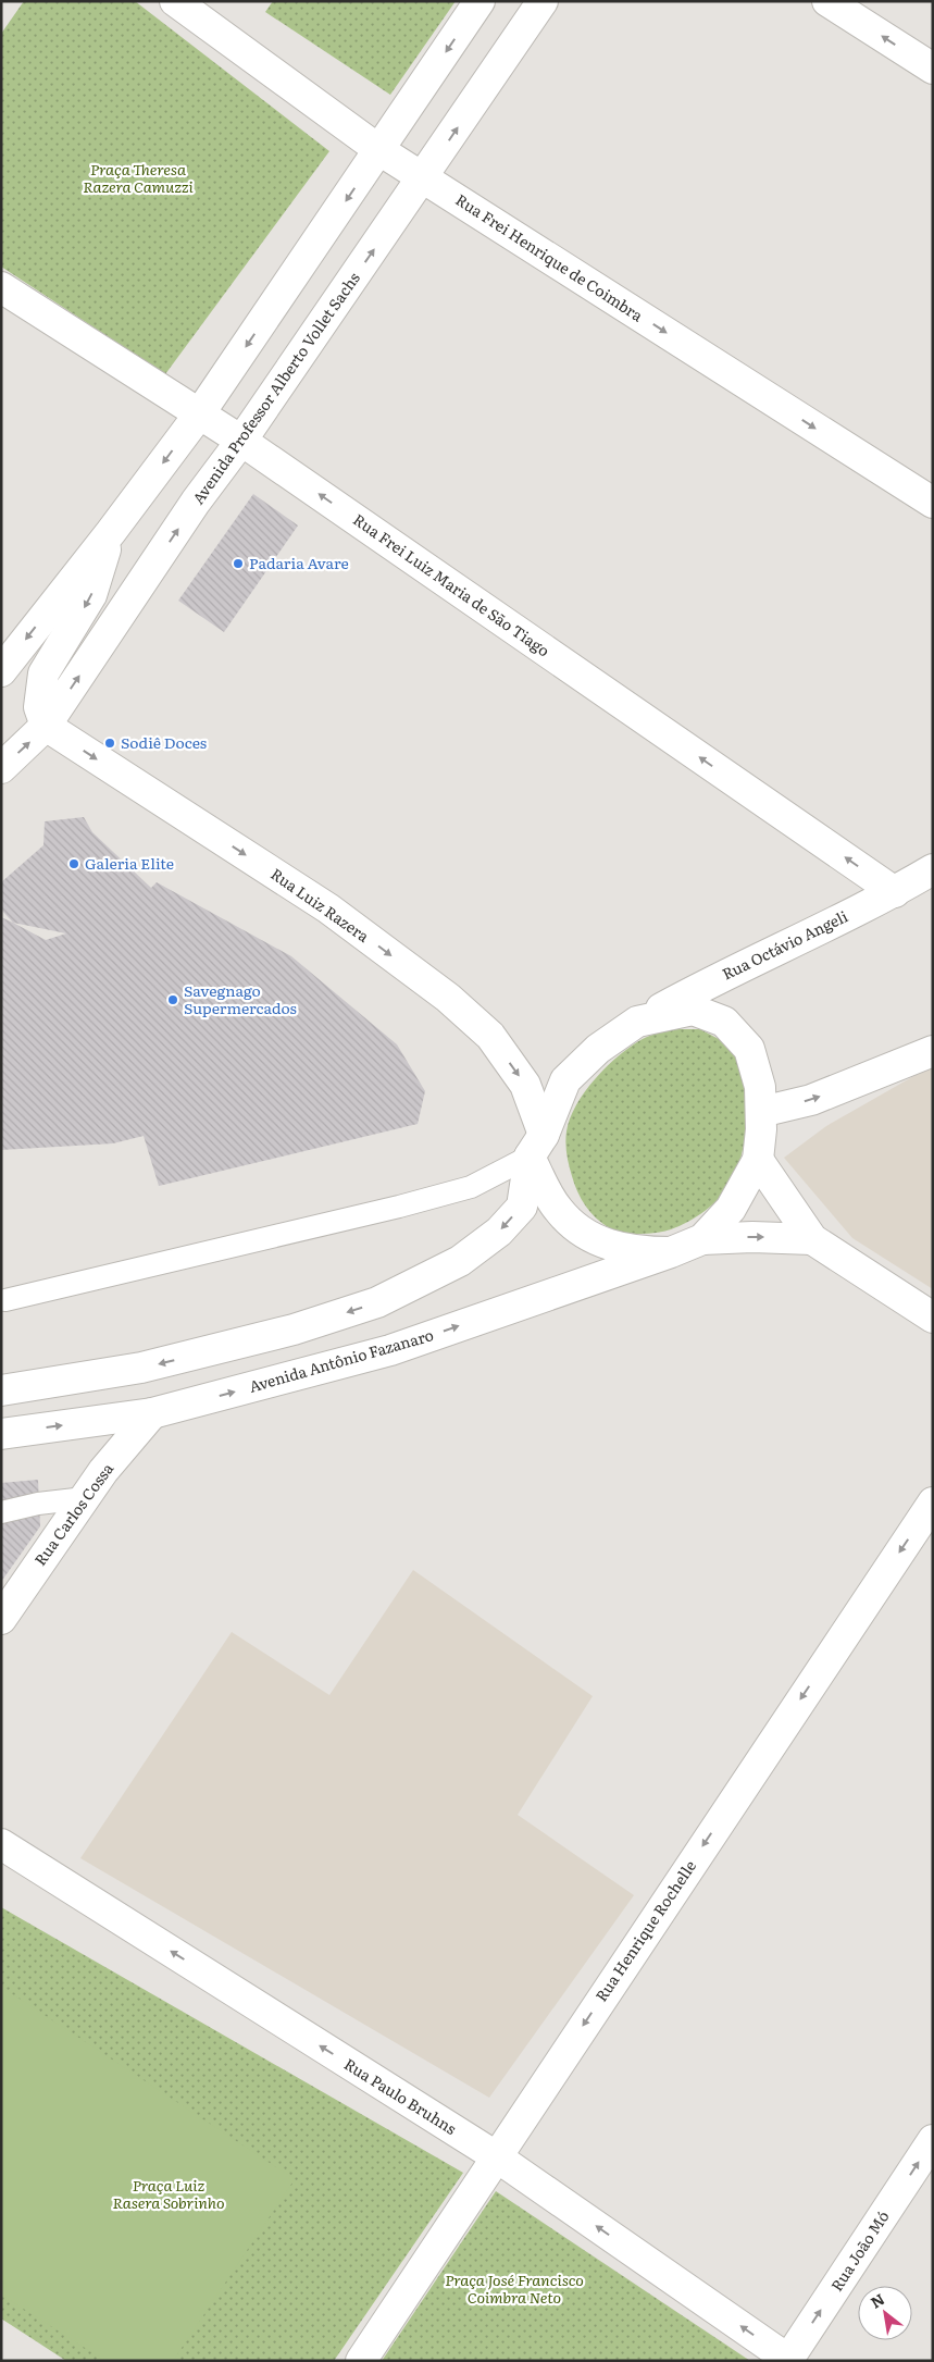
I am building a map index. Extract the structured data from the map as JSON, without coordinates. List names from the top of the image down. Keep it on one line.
{"streets":{"street":["Rua Frei Henrique de Coimbra","Avenida Professor Alberto Vollet Sachs","Rua Frei Luiz Maria de São Tiago","Rua Luiz Razera","Rua Octávio Angeli","Avenida Antônio Fazanaro","Rua Carlos Cossa","Rua Henrique Rochelle","Rua Paulo Bruhns","Rua João Mó"]},"crossings":[["Rua Frei Henrique de Coimbra","Avenida Professor Alberto Vollet Sachs"],["Avenida Professor Alberto Vollet Sachs","Rua Frei Luiz Maria de São Tiago"],["Avenida Professor Alberto Vollet Sachs","Rua Luiz Razera"],["Rua Frei Luiz Maria de São Tiago","Rua Octávio Angeli"],["Rua Luiz Razera","Rua Octávio Angeli"],["Rua Luiz Razera","Avenida Antônio Fazanaro"],["Avenida Antônio Fazanaro","Rua Carlos Cossa"],["Rua Henrique Rochelle","Rua Paulo Bruhns"],["Rua Paulo Bruhns","Rua João Mó"]],"one_way":["Rua Frei Henrique de Coimbra","Rua Frei Luiz Maria de São Tiago","Rua Luiz Razera","Rua Henrique Rochelle","Rua Paulo Bruhns","Rua João Mó"],"parks":["Praça Theresa Razera Camuzzi","Praça Luiz Rasera Sobrinho","Praça José Francisco Coimbra Neto"],"places":["Padaria Avare","Sodiê Doces","Galeria Elite","Savegnago Supermercados"],"north":"top left"}
